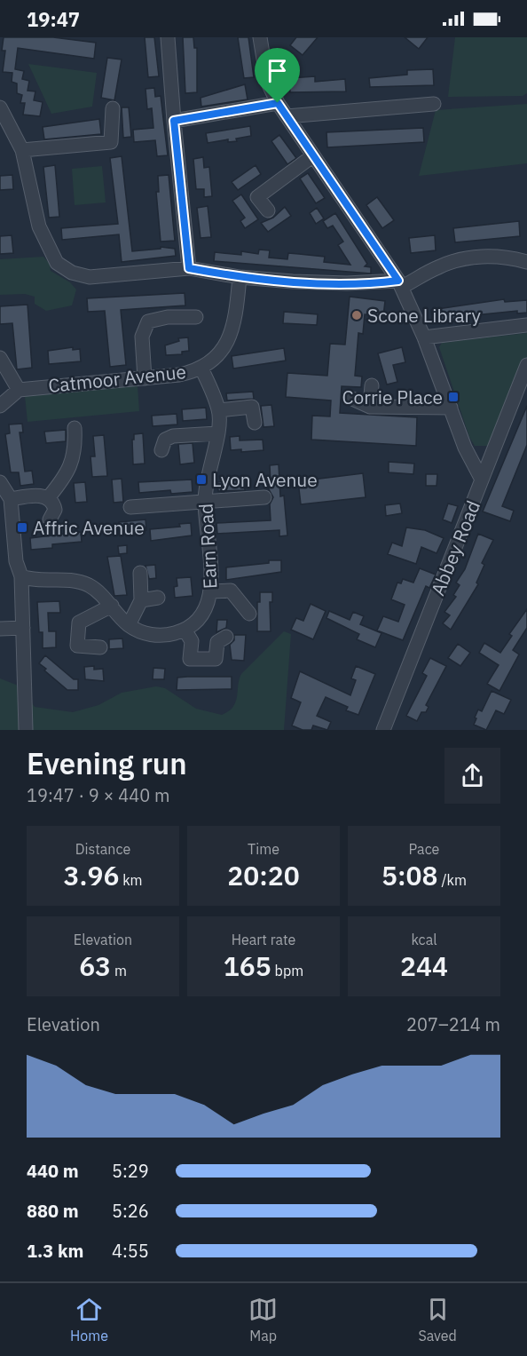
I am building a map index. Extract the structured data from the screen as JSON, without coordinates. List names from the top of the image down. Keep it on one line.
{"streets":{"street":["Catmoor Avenue","Earn Road","Abbey Road"]},"crossings":[["Catmoor Avenue","Earn Road"]],"places":{"other":["Scone Library"],"transit":["Corrie Place","Lyon Avenue","Affric Avenue"]},"page":{"status":"19:47","heading":["Evening run","19:47 · 9 × 440 m"],"stats":[["Distance","3.96 km"],["Time","20:20"],["Pace","5:08 /km"],["Elevation","63 m"],["Heart rate","165 bpm"],["kcal","244"]],"chart":["Elevation","207–214 m"],"list":[{"name":"440 m","note":"5:29"},{"name":"880 m","note":"5:26"},{"name":"1.3 km","note":"4:55"}],"tabs":["Home","Map","Saved"]}}
